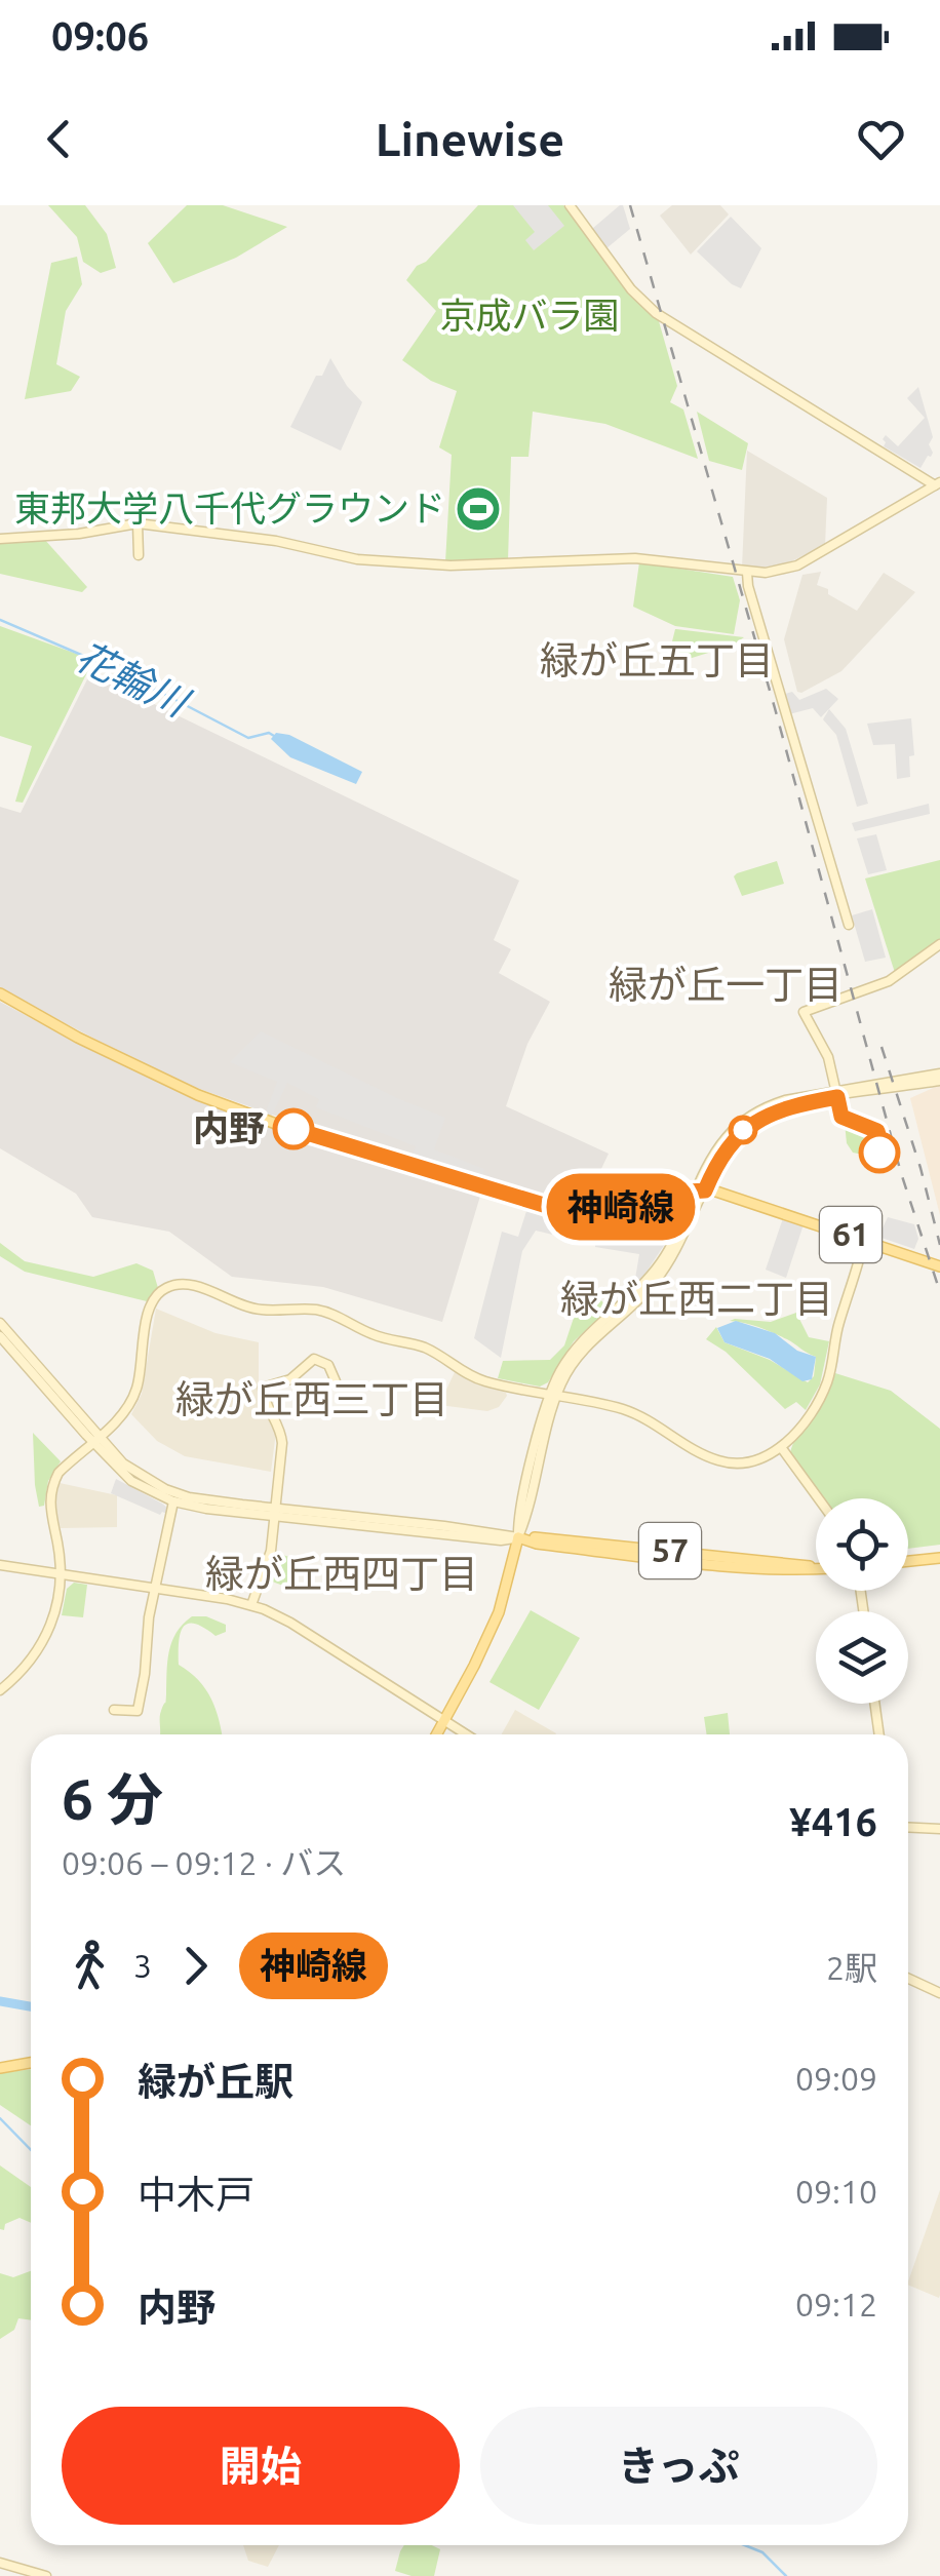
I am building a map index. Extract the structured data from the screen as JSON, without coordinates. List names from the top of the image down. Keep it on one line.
{"streets":{"main road":["61","57"]},"districts":["緑が丘五丁目","緑が丘一丁目","緑が丘西二丁目","緑が丘西三丁目","緑が丘西四丁目"],"water":["花輪川"],"parks":["京成バラ園"],"places":{"sports":["東邦大学八千代グラウンド"],"other":["内野"]},"lines":["bus line 神崎線"],"page":{"status":"09:06","header":"Linewise","on_map":"神崎線","heading":["6 分","09:06 – 09:12 · バス","¥416"],"legs":["3","神崎線","2駅"],"list":[{"name":"緑が丘駅","value":"09:09"},{"name":"中木戸","value":"09:10"},{"name":"内野","value":"09:12"}],"buttons":["開始","きっぷ"]}}
